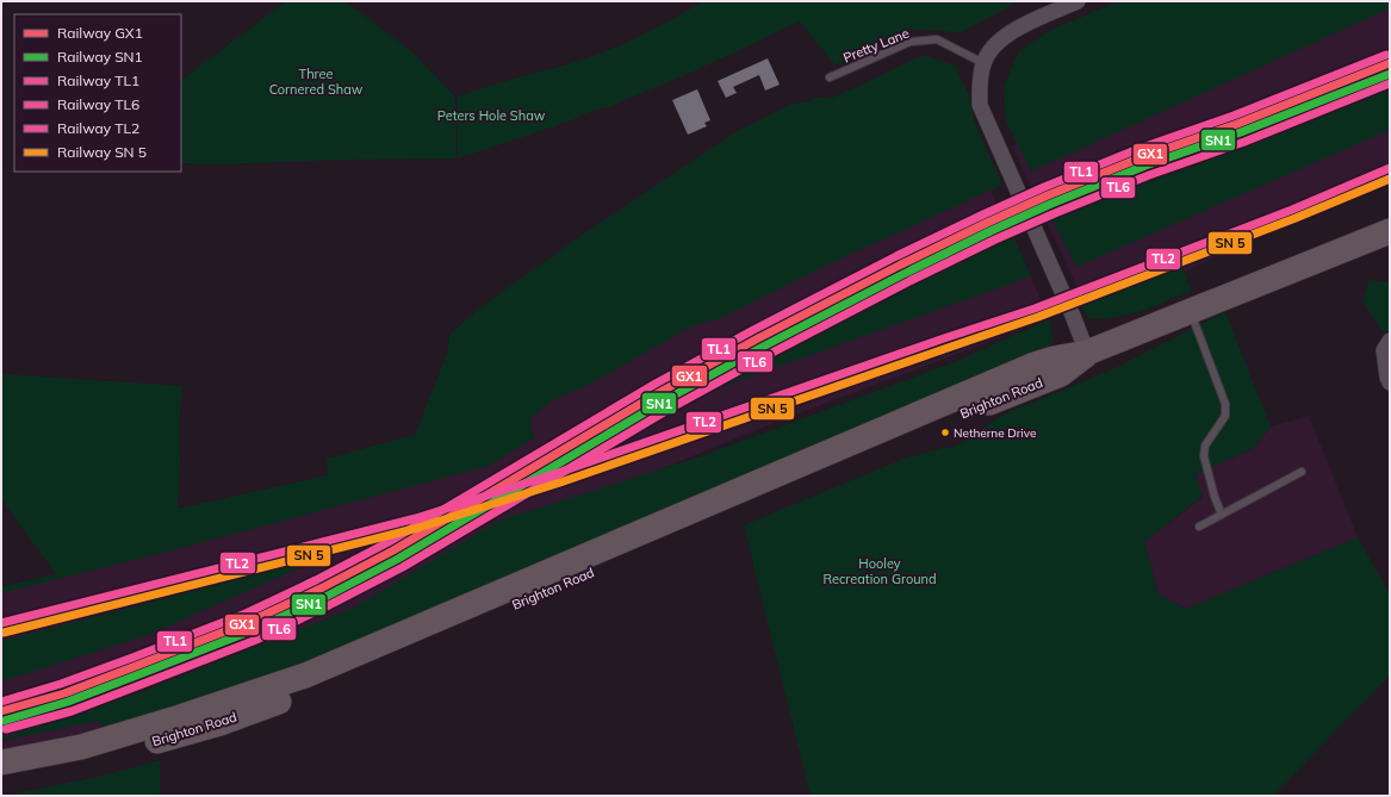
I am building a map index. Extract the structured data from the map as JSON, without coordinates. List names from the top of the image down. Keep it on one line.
{"streets":{"highway":["Brighton Road"],"lane":["Pretty Lane"]},"parks":["Three Cornered Shaw","Peters Hole Shaw","Hooley Recreation Ground"],"places":["Netherne Drive"],"lines":["rail line TL1","rail line GX1","rail line SN1","rail line TL6","rail line TL2"],"legend":["Railway GX1","Railway SN1","Railway TL1","Railway TL6","Railway TL2","Railway SN 5"]}
